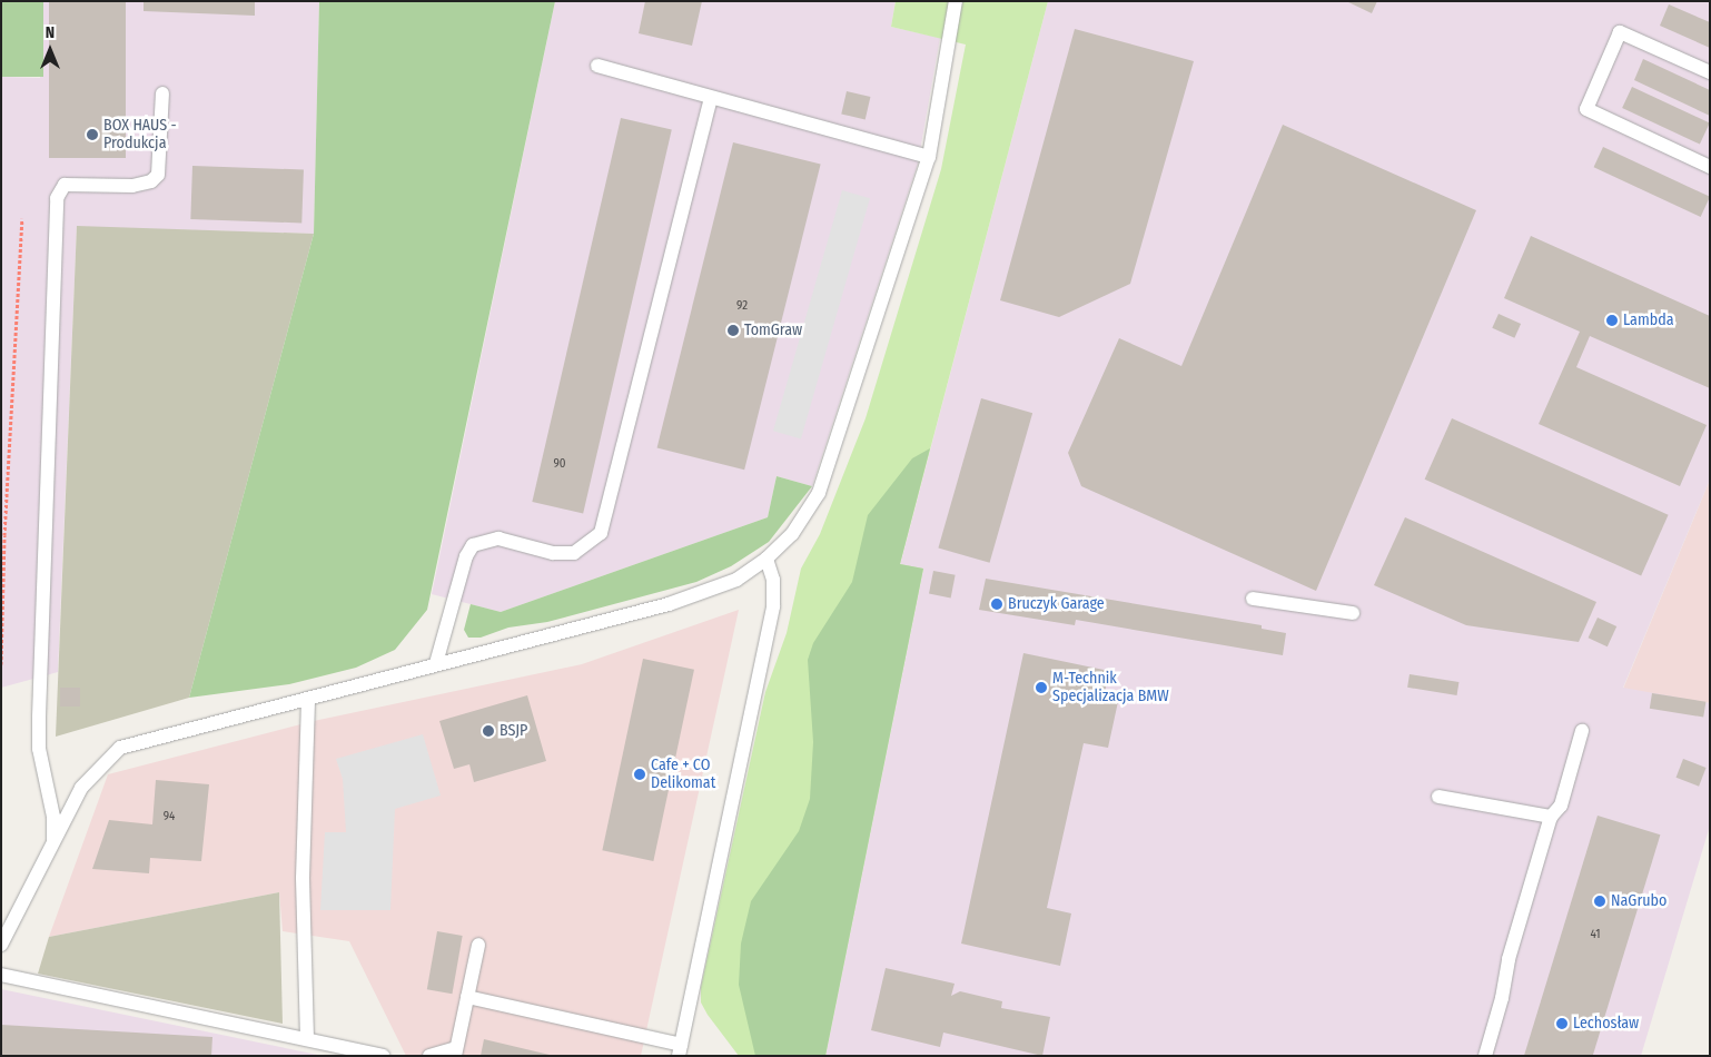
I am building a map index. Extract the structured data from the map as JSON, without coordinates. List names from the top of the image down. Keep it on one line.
{"places":["BOX HAUS - Produkcja","Lambda","TomGraw","Bruczyk Garage","M-Technik Specjalizacja BMW","BSJP","Cafe + CO Delikomat","NaGrubo","Lechosław"],"house_numbers":["92","90","94","41"],"north":"top"}
